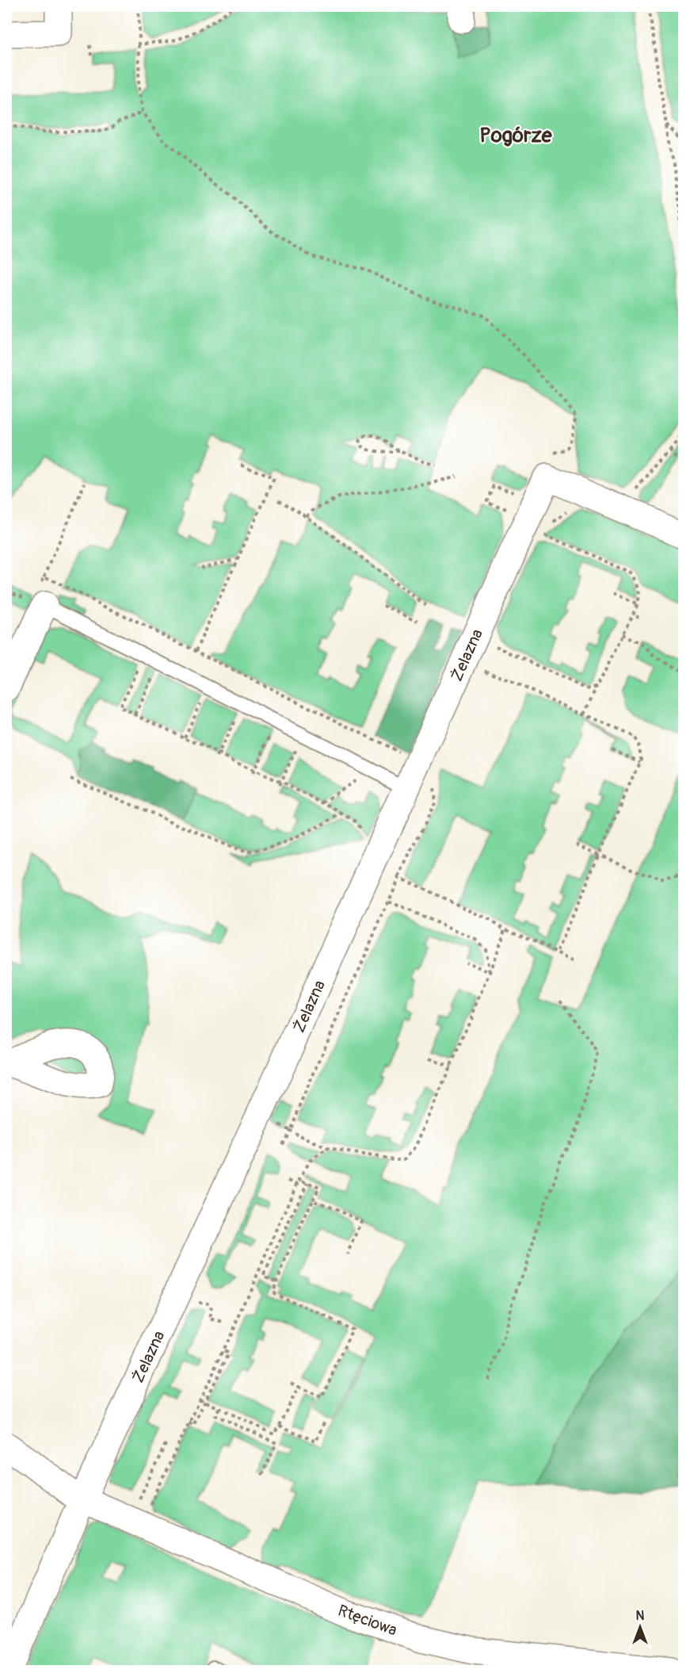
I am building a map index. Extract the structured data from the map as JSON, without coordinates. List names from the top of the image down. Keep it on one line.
{"streets":{"street":["Żelazna","Rtęciowa"]},"crossings":[["Żelazna","Rtęciowa"]],"districts":["Pogórze"],"north":"top"}
